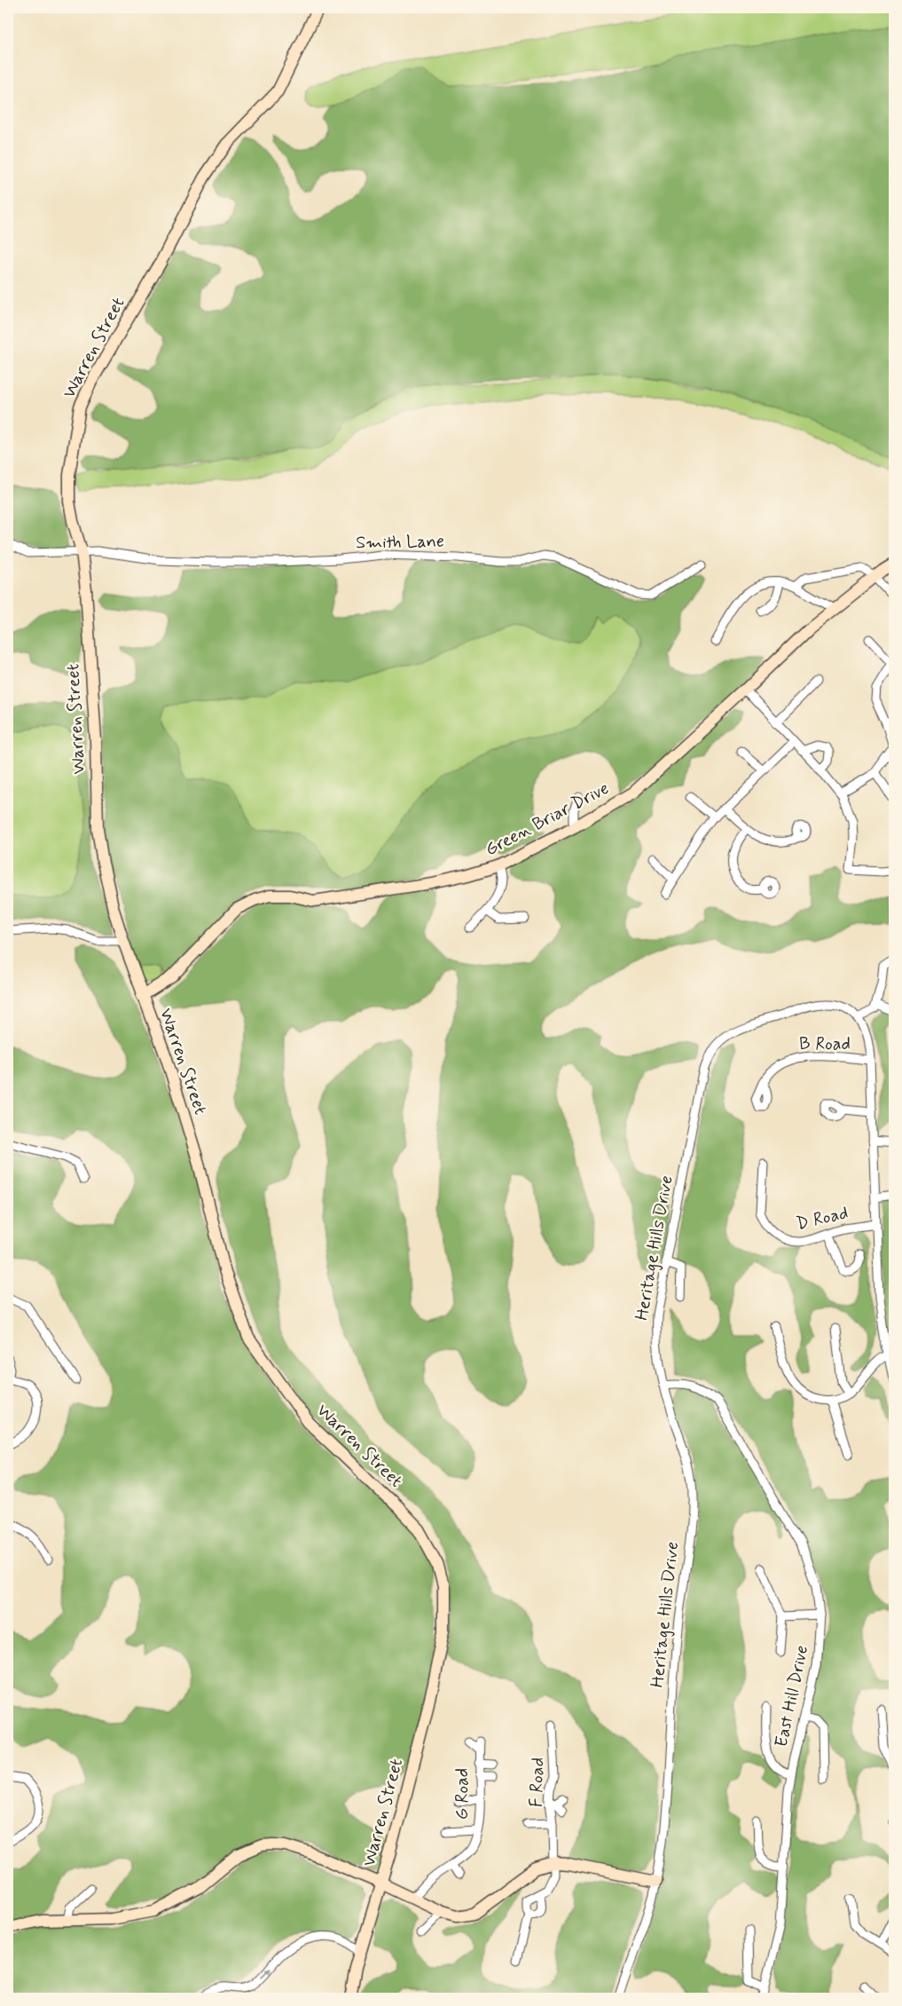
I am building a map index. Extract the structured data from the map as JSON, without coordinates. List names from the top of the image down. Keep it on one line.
{"streets":{"street":["Warren Street","Smith Lane","Green Briar Drive","B Road","D Road","Heritage Hills Drive","East Hill Drive","F Road","G Road"]},"crossings":[["Warren Street","Smith Lane"],["Warren Street","Green Briar Drive"],["Heritage Hills Drive","East Hill Drive"]]}
